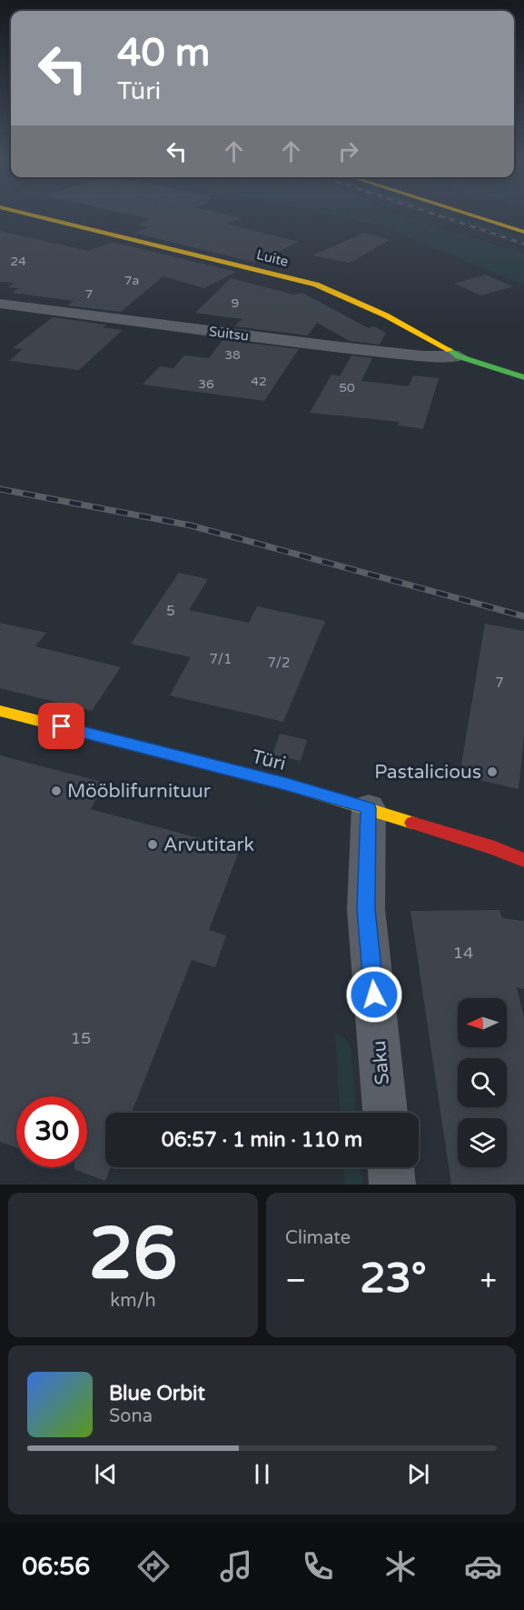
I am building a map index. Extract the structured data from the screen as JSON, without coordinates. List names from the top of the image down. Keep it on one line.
{"streets":{"main road":["Luite","Türi"],"street":["Suitsu","Saku"]},"crossings":[["Luite","Suitsu"],["Türi","Saku"]],"places":["Pastalicious","Mööblifurnituur","Arvutitark"],"house_numbers":["24","7a","7","9","38","42","36","50","5","7/1","7/2","7","14","15"],"north":"left","page":{"turn":["40 m","Türi"],"limit":"30","trip":"06:57 · 1 min · 110 m","tile":[["26","km/h"],"Climate"],"heat":["−","23°","+"],"song":["Blue Orbit","Sona"],"tabs":"06:56"}}
